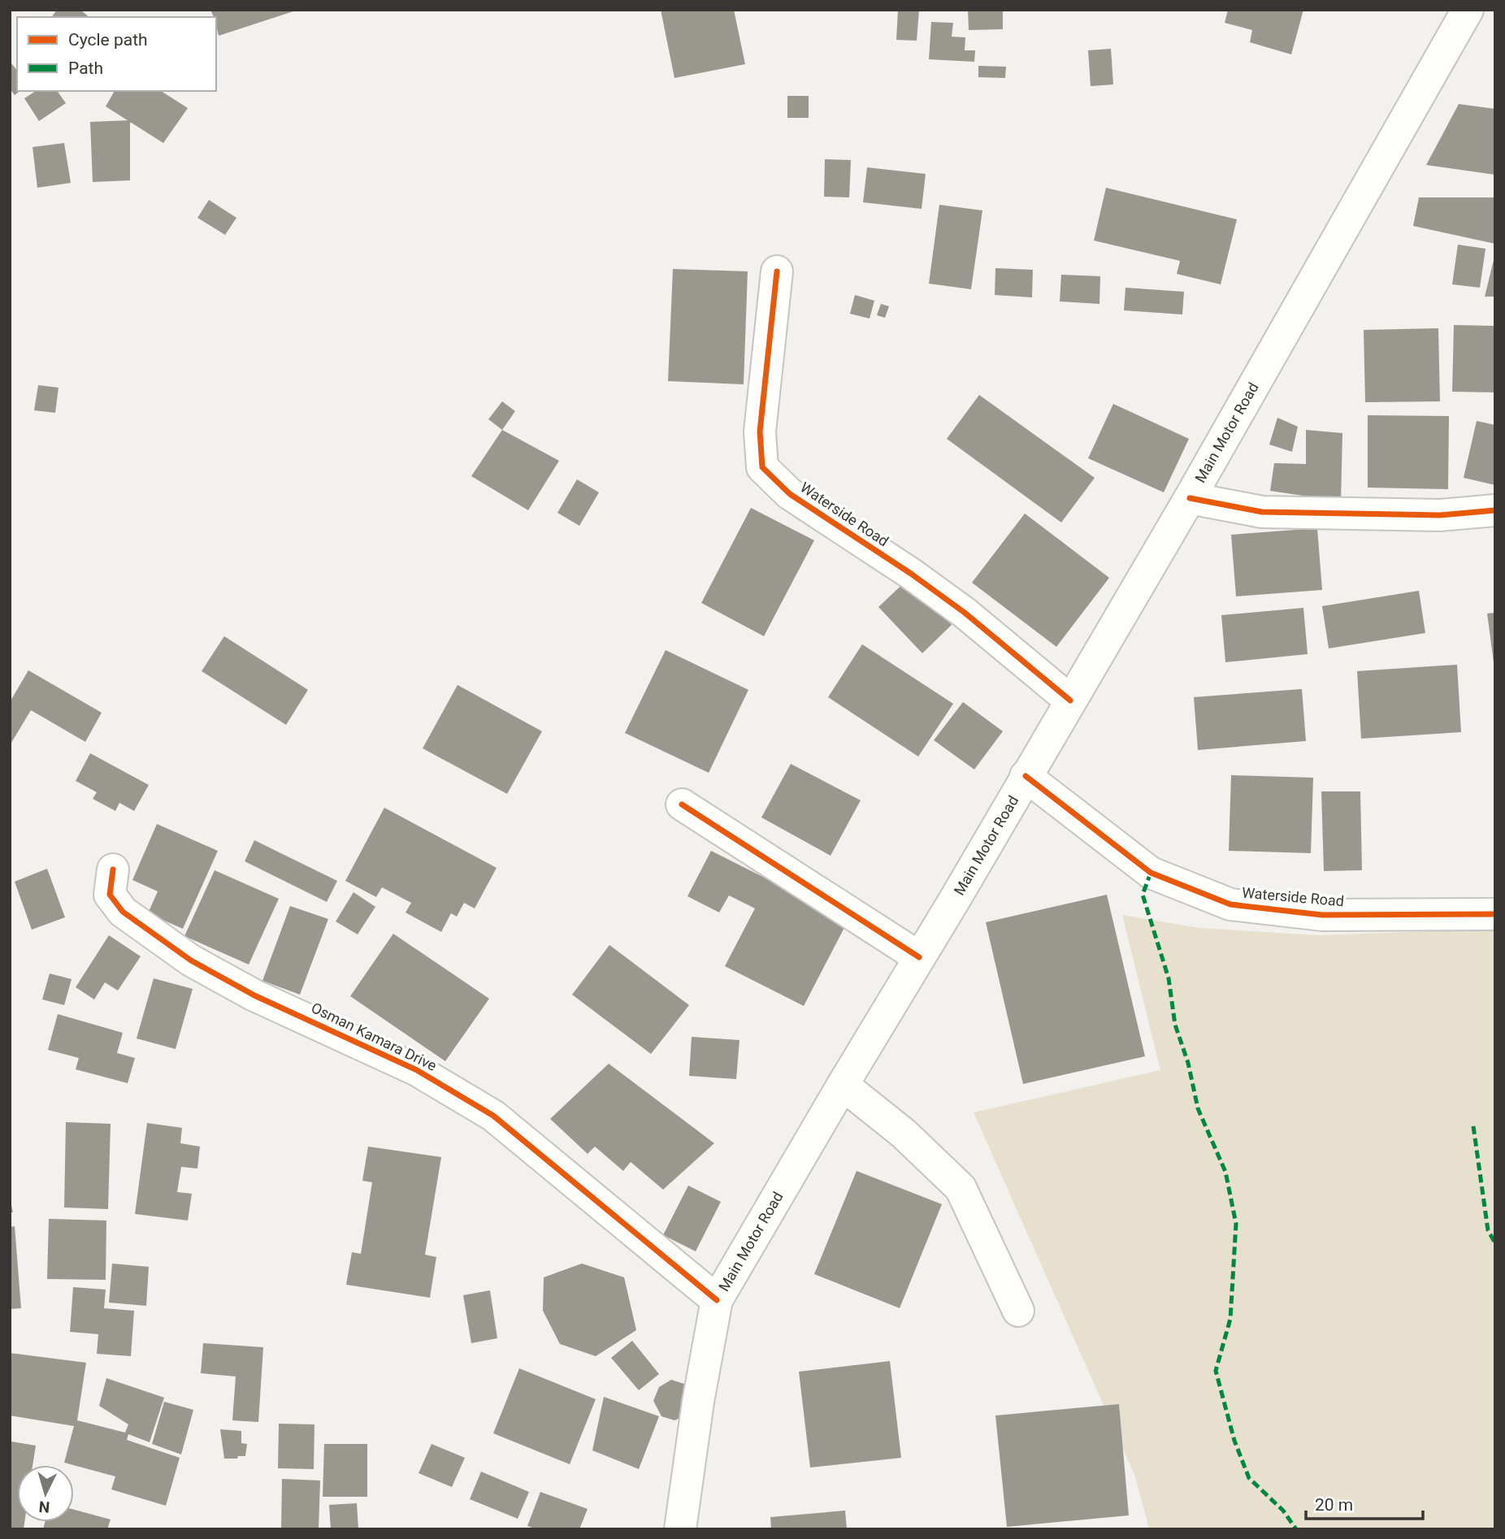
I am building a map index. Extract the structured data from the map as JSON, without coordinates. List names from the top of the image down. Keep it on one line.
{"streets":{"street":["Main Motor Road","Waterside Road","Osman Kamara Drive"]},"crossings":[["Main Motor Road","Waterside Road"],["Main Motor Road","Osman Kamara Drive"]],"legend":["Cycle path","Path"],"scale_bar":"20 m","north":"bottom"}
